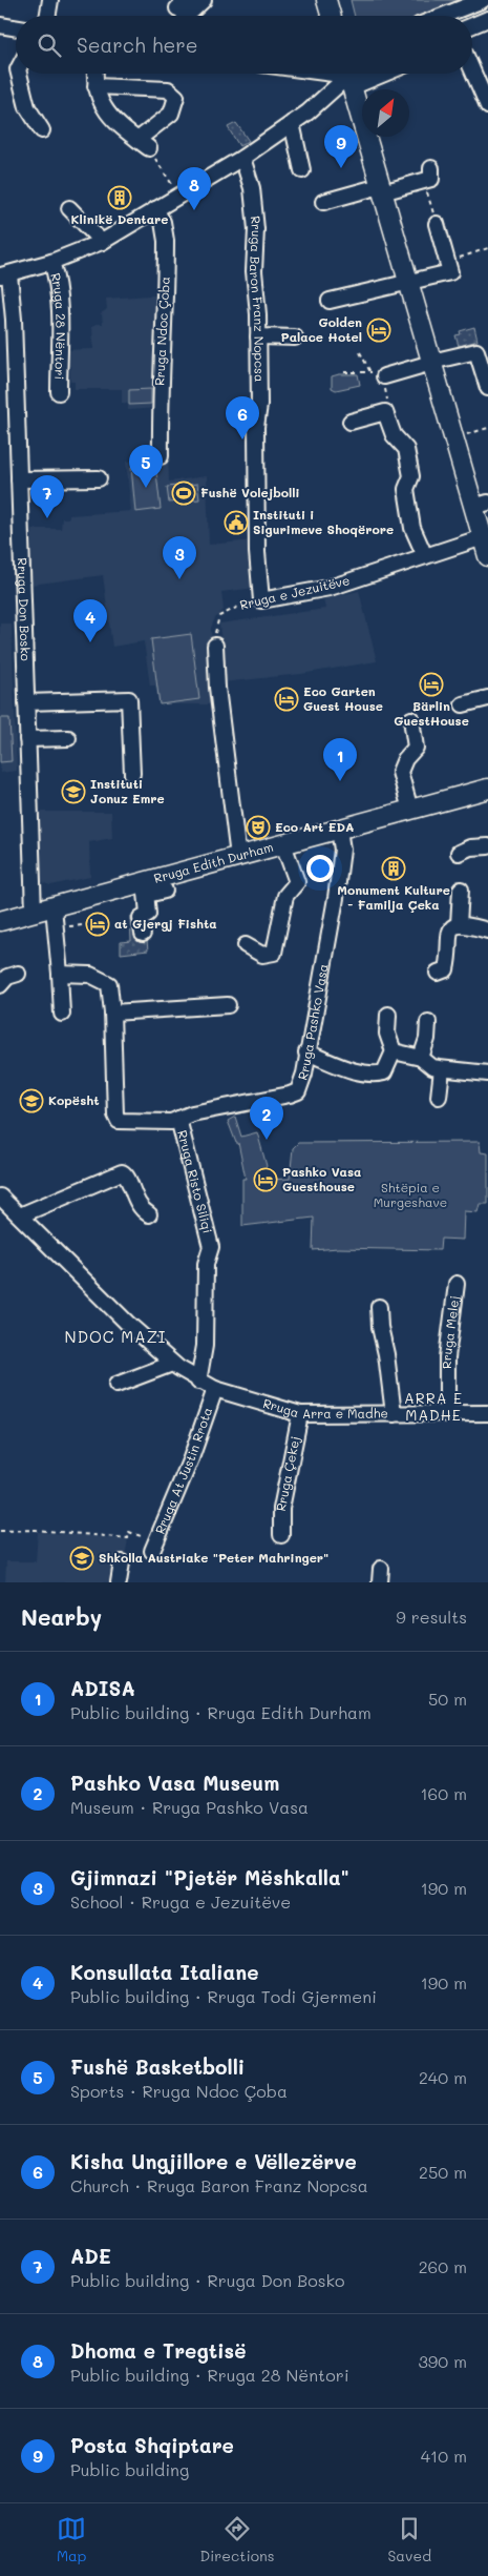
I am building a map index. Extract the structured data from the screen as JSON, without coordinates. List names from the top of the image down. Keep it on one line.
{"streets":{"main road":["Rruga Edith Durham"],"street":["Rruga Baron Franz Nopcsa","Rruga 28 Nëntori","Rruga Ndoc Çoba","Rruga e Jezuitëve","Rruga Don Bosko","Rruga Pashko Vasa","Rruga Risto Siliqi","Rruga Melej","Rruga Arra e Madhe","Rruga At Justin Rrota","Rruga Çekej"]},"crossings":[["Rruga Baron Franz Nopcsa","Rruga 28 Nëntori"],["Rruga Baron Franz Nopcsa","Rruga e Jezuitëve"],["Rruga 28 Nëntori","Rruga Ndoc Çoba"],["Rruga 28 Nëntori","Rruga Don Bosko"],["Rruga Don Bosko","Rruga Edith Durham"],["Rruga Edith Durham","Rruga Pashko Vasa"],["Rruga Pashko Vasa","Rruga Risto Siliqi"],["Rruga Risto Siliqi","Rruga Arra e Madhe"],["Rruga Melej","Rruga Arra e Madhe"],["Rruga Arra e Madhe","Rruga At Justin Rrota"],["Rruga Arra e Madhe","Rruga Çekej"]],"districts":["NDOC MAZI","ARRA E MADHE"],"parks":["Shtëpia e Murgeshave"],"places":{"building":["Klinikë Dentare","Monument Kulture - Familja Çeka"],"hotel":["Golden Palace Hotel","Bärlin GuestHouse","Eco Garten Guest House","at Gjergj Fishta","Pashko Vasa Guesthouse"],"sports":["Fushë Volejbolli"],"public building":["Instituti i Sigurimeve Shoqërore"],"school or university":["Instituti Jonuz Emre","Kopësht","Shkolla Austriake \"Peter Mahringer\""],"theatre":["Eco Art EDA"]},"north":"top right","page":{"search":"Search here","pins":["9","8","6","5","7","3","4","1","2"],"heading":["Nearby","9 results"],"list":[{"mark":"1","name":"ADISA","note":"Public building · Rruga Edith Durham","value":"50 m"},{"mark":"2","name":"Pashko Vasa Museum","note":"Museum · Rruga Pashko Vasa","value":"160 m"},{"mark":"3","name":"Gjimnazi \"Pjetër Mëshkalla\"","note":"School · Rruga e Jezuitëve","value":"190 m"},{"mark":"4","name":"Konsullata Italiane","note":"Public building · Rruga Todi Gjermeni","value":"190 m"},{"mark":"5","name":"Fushë Basketbolli","note":"Sports · Rruga Ndoc Çoba","value":"240 m"},{"mark":"6","name":"Kisha Ungjillore e Vëllezërve","note":"Church · Rruga Baron Franz Nopcsa","value":"250 m"},{"mark":"7","name":"ADE","note":"Public building · Rruga Don Bosko","value":"260 m"},{"mark":"8","name":"Dhoma e Tregtisë","note":"Public building · Rruga 28 Nëntori","value":"390 m"},{"mark":"9","name":"Posta Shqiptare","note":"Public building","value":"410 m"}],"nav":["Map","Directions","Saved"]}}
